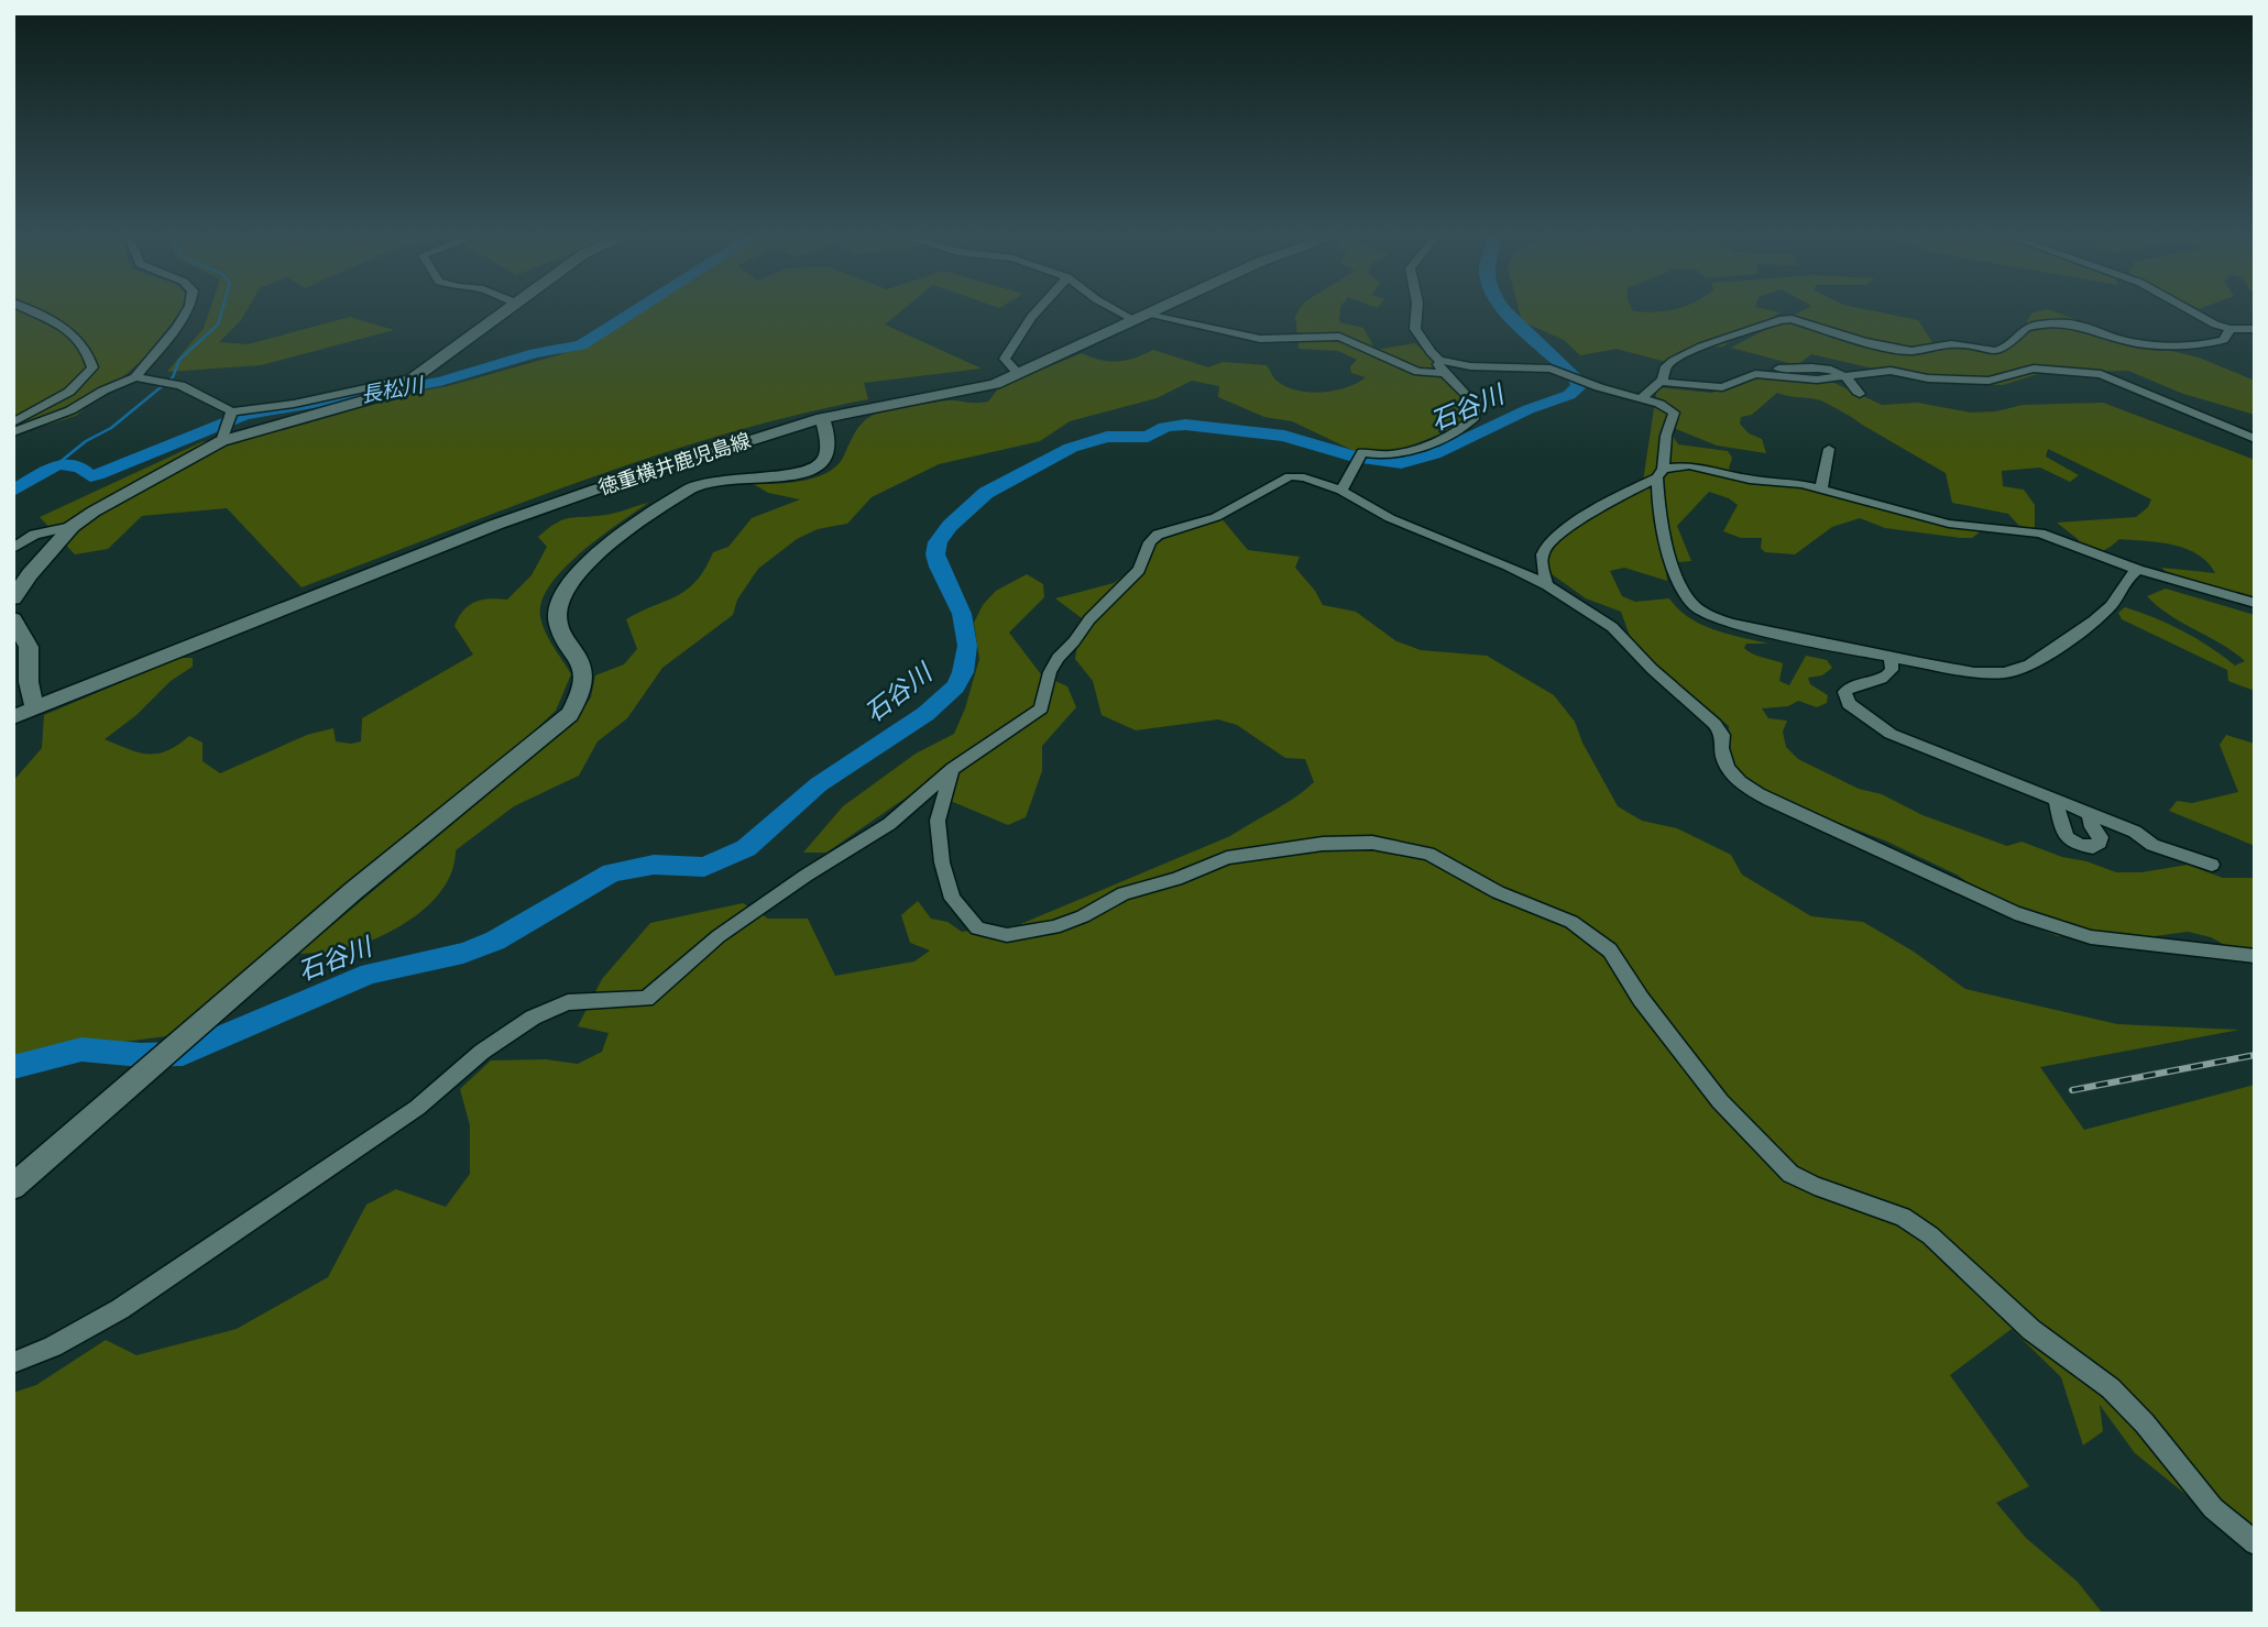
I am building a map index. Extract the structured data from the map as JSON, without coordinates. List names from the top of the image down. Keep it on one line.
{"streets":{"street":["徳重横井鹿児島線"]},"water":["長松川","石谷川"]}
